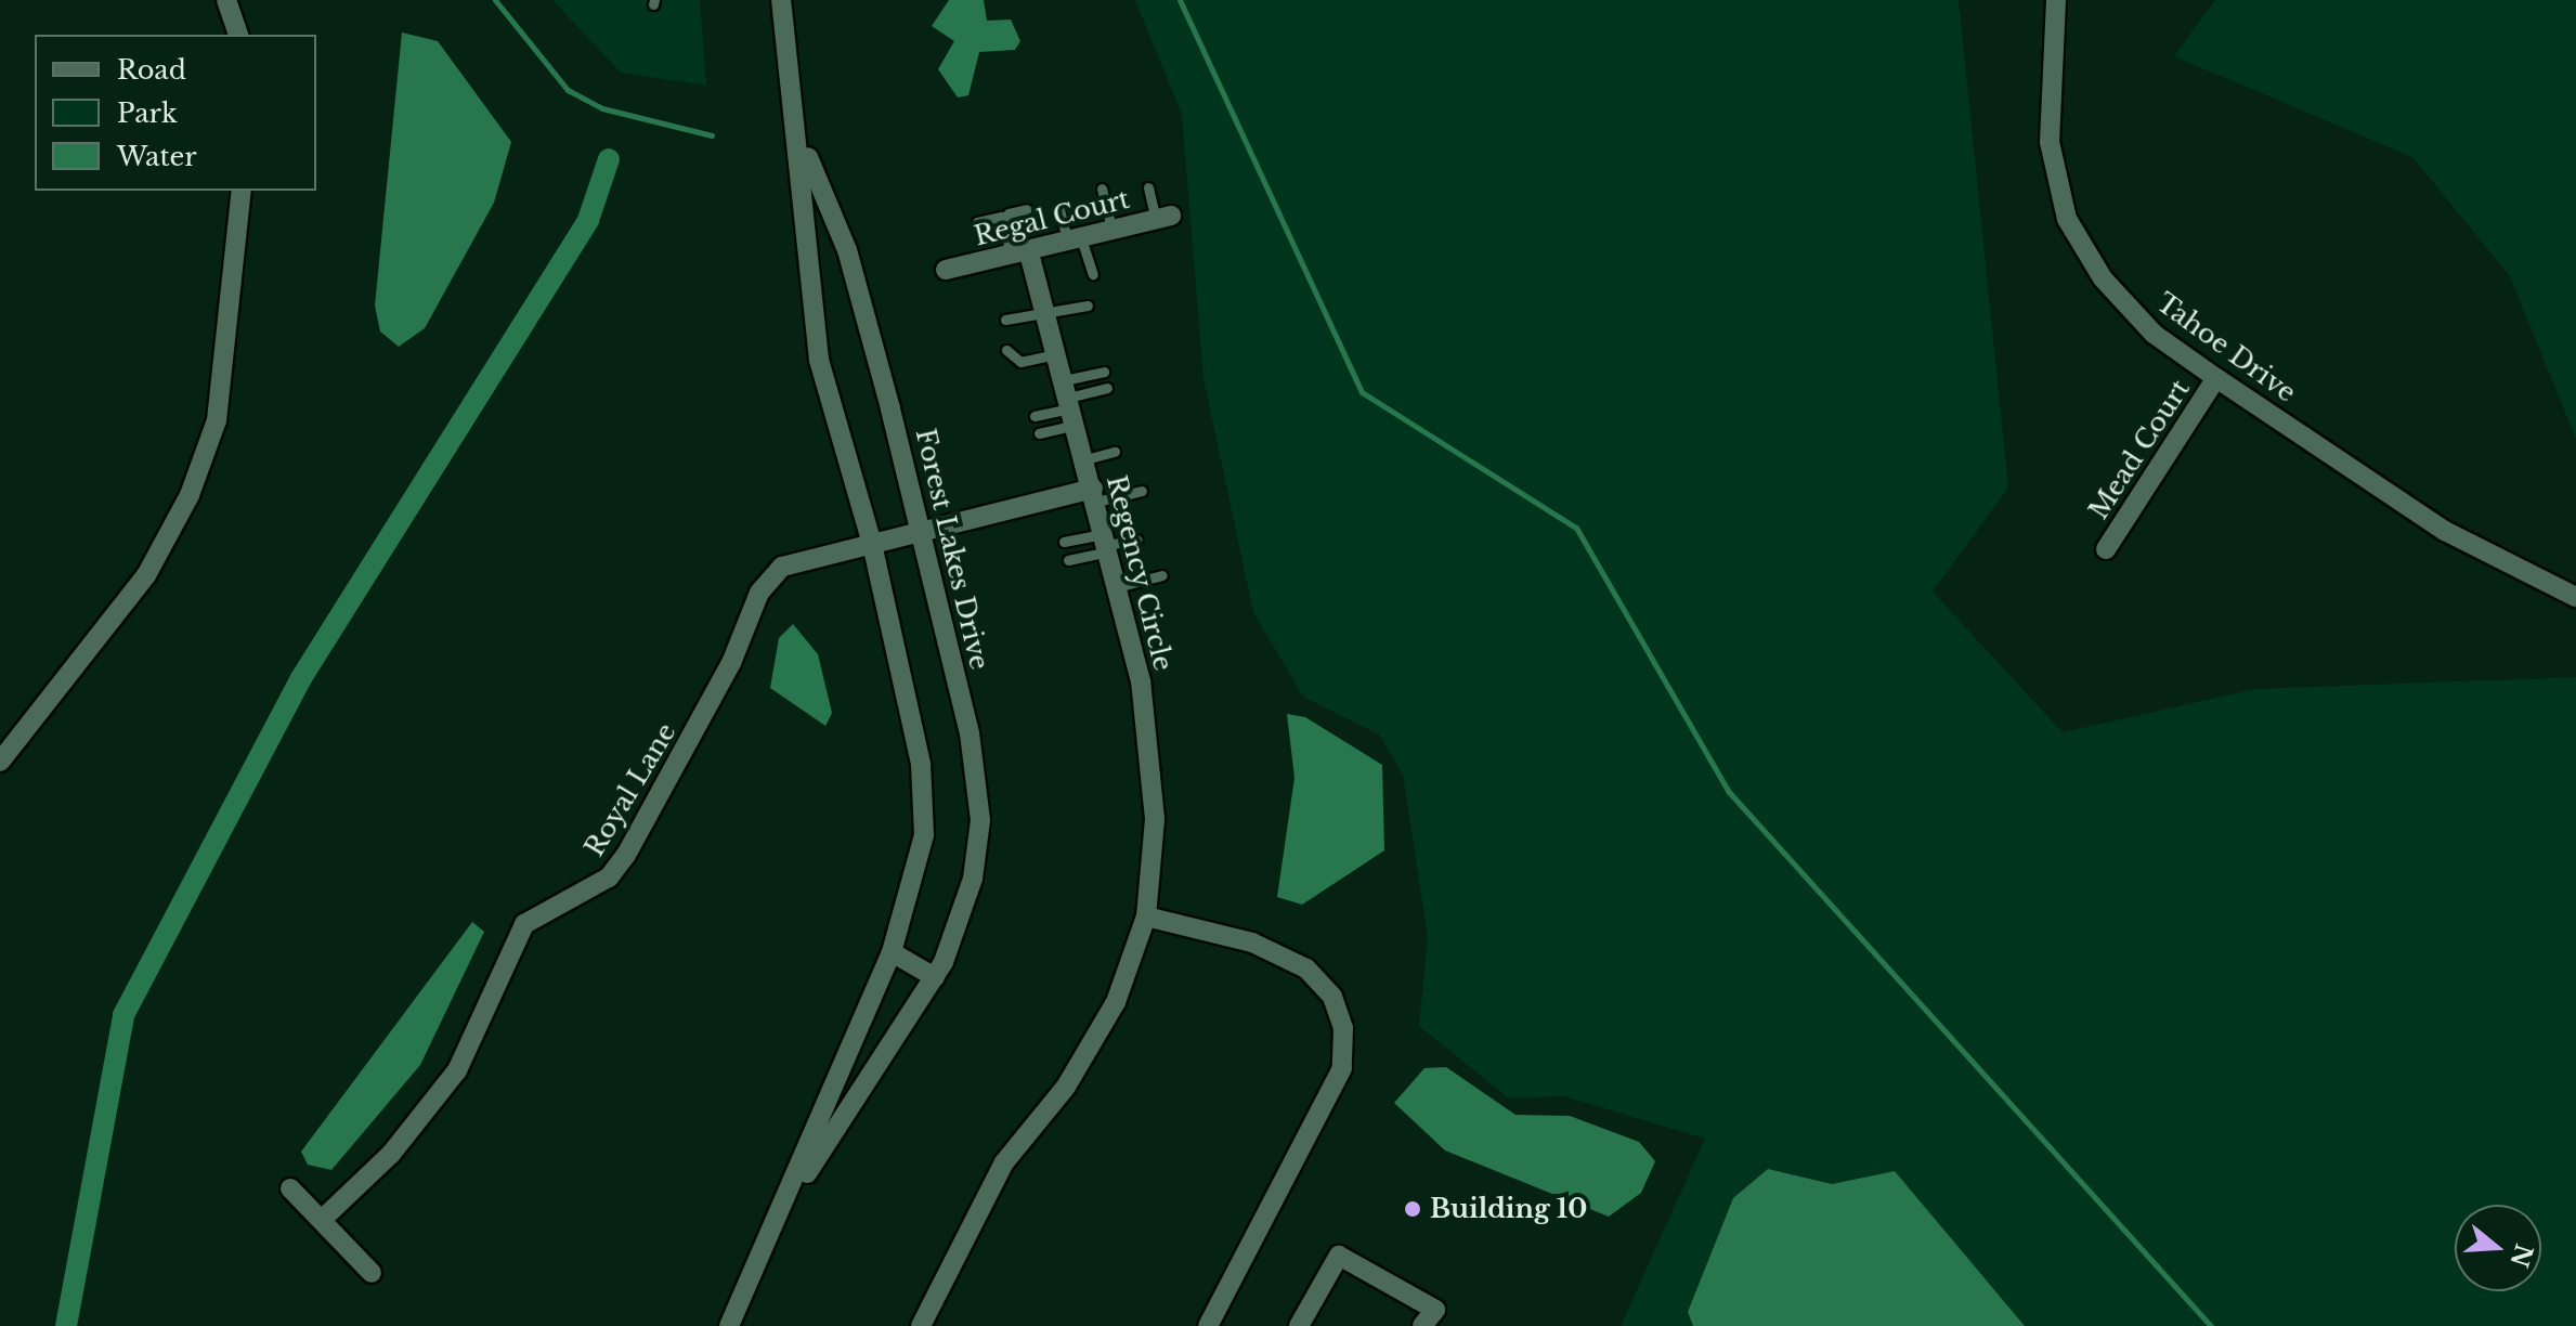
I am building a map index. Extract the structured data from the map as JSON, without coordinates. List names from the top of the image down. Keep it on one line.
{"streets":{"street":["Regal Court","Tahoe Drive","Mead Court","Forest Lakes Drive","Regency Circle","Royal Lane"]},"crossings":[["Regal Court","Regency Circle"],["Tahoe Drive","Mead Court"],["Forest Lakes Drive","Royal Lane"],["Regency Circle","Royal Lane"]],"places":["Building 10"],"legend":["Road","Park","Water"],"north":"right"}
